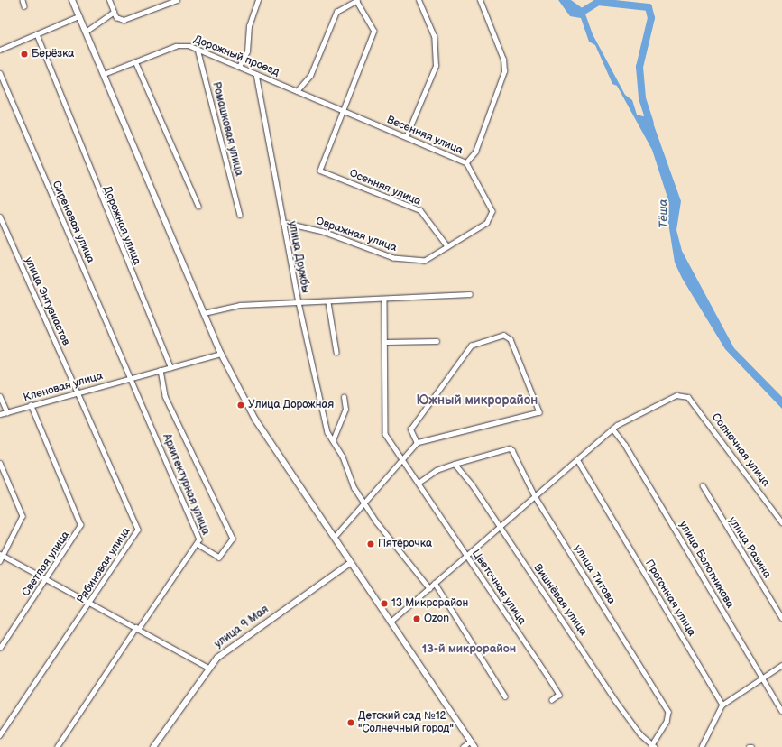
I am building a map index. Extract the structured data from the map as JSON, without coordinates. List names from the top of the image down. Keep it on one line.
{"streets":{"main road":["улица 9 Мая"],"street":["Дорожный проезд","Ромашковая улица","Весенняя улица","Осенняя улица","Сиреневая улица","Дорожная улица","Овражная улица","улица Дружбы","улица Энтузиастов","Кленовая улица","Солнечная улица","Архитектурная улица","улица Разина","Светлая улица","улица Болотникова","Рябиновая улица","улица Титова","Цветочная улица","Прогонная улица","Вишнёвая улица"]},"crossings":[["Дорожный проезд","Ромашковая улица"],["Дорожный проезд","Весенняя улица"],["Дорожный проезд","Осенняя улица"],["Дорожный проезд","улица Дружбы"],["Весенняя улица","Осенняя улица"],["Весенняя улица","Овражная улица"],["Осенняя улица","Овражная улица"],["Сиреневая улица","Кленовая улица"],["Сиреневая улица","Архитектурная улица"],["Дорожная улица","Кленовая улица"],["Овражная улица","улица Дружбы"],["улица Энтузиастов","Кленовая улица"],["улица Энтузиастов","Рябиновая улица"],["Кленовая улица","Архитектурная улица"],["Кленовая улица","Светлая улица"],["Кленовая улица","Рябиновая улица"],["Солнечная улица","улица Болотникова"],["улица Титова","Вишнёвая улица"]],"districts":["Южный микрорайон","13-й микрорайон"],"water":["Тёша"],"places":["Берёзка","Улица Дорожная","Пятёрочка","13 Микрорайон","Ozon","Детский сад №12 \"Солнечный город\""]}
